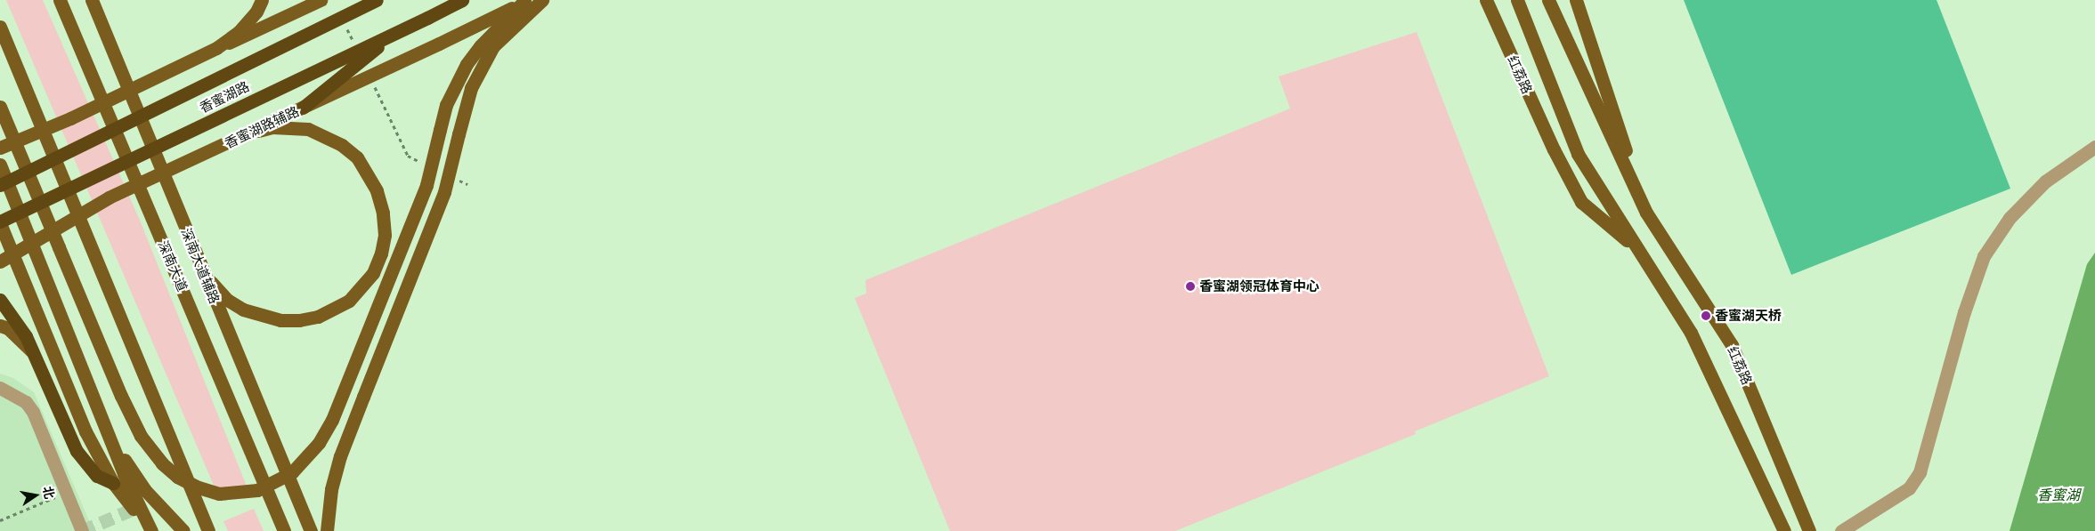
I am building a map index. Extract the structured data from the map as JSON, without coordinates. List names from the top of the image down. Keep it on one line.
{"streets":{"highway":["香蜜湖路"],"main road":["红荔路","香蜜湖路辅路","深南大道","深南大道辅路"]},"water":["香蜜湖"],"places":["香蜜湖领冠体育中心","香蜜湖天桥"],"north":"right"}
